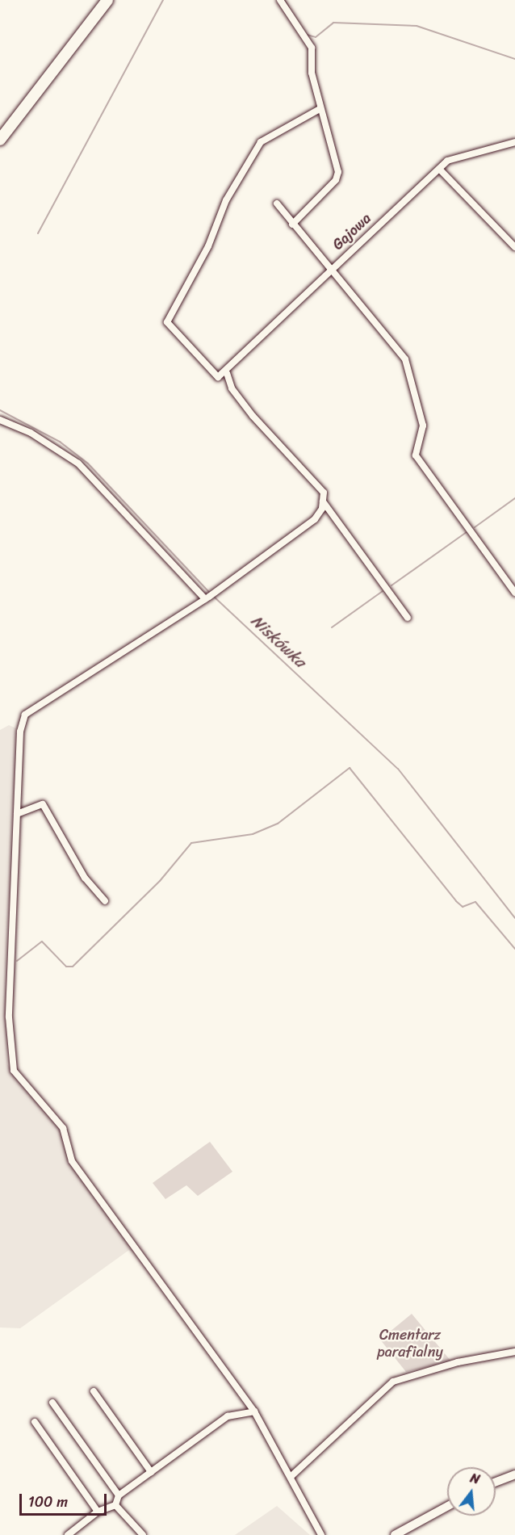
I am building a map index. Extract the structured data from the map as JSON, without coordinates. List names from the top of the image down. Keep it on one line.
{"streets":{"street":["Gajowa"]},"water":["Niskówka"],"parks":["Cmentarz parafialny"],"scale_bar":"100 m","north":"top"}
